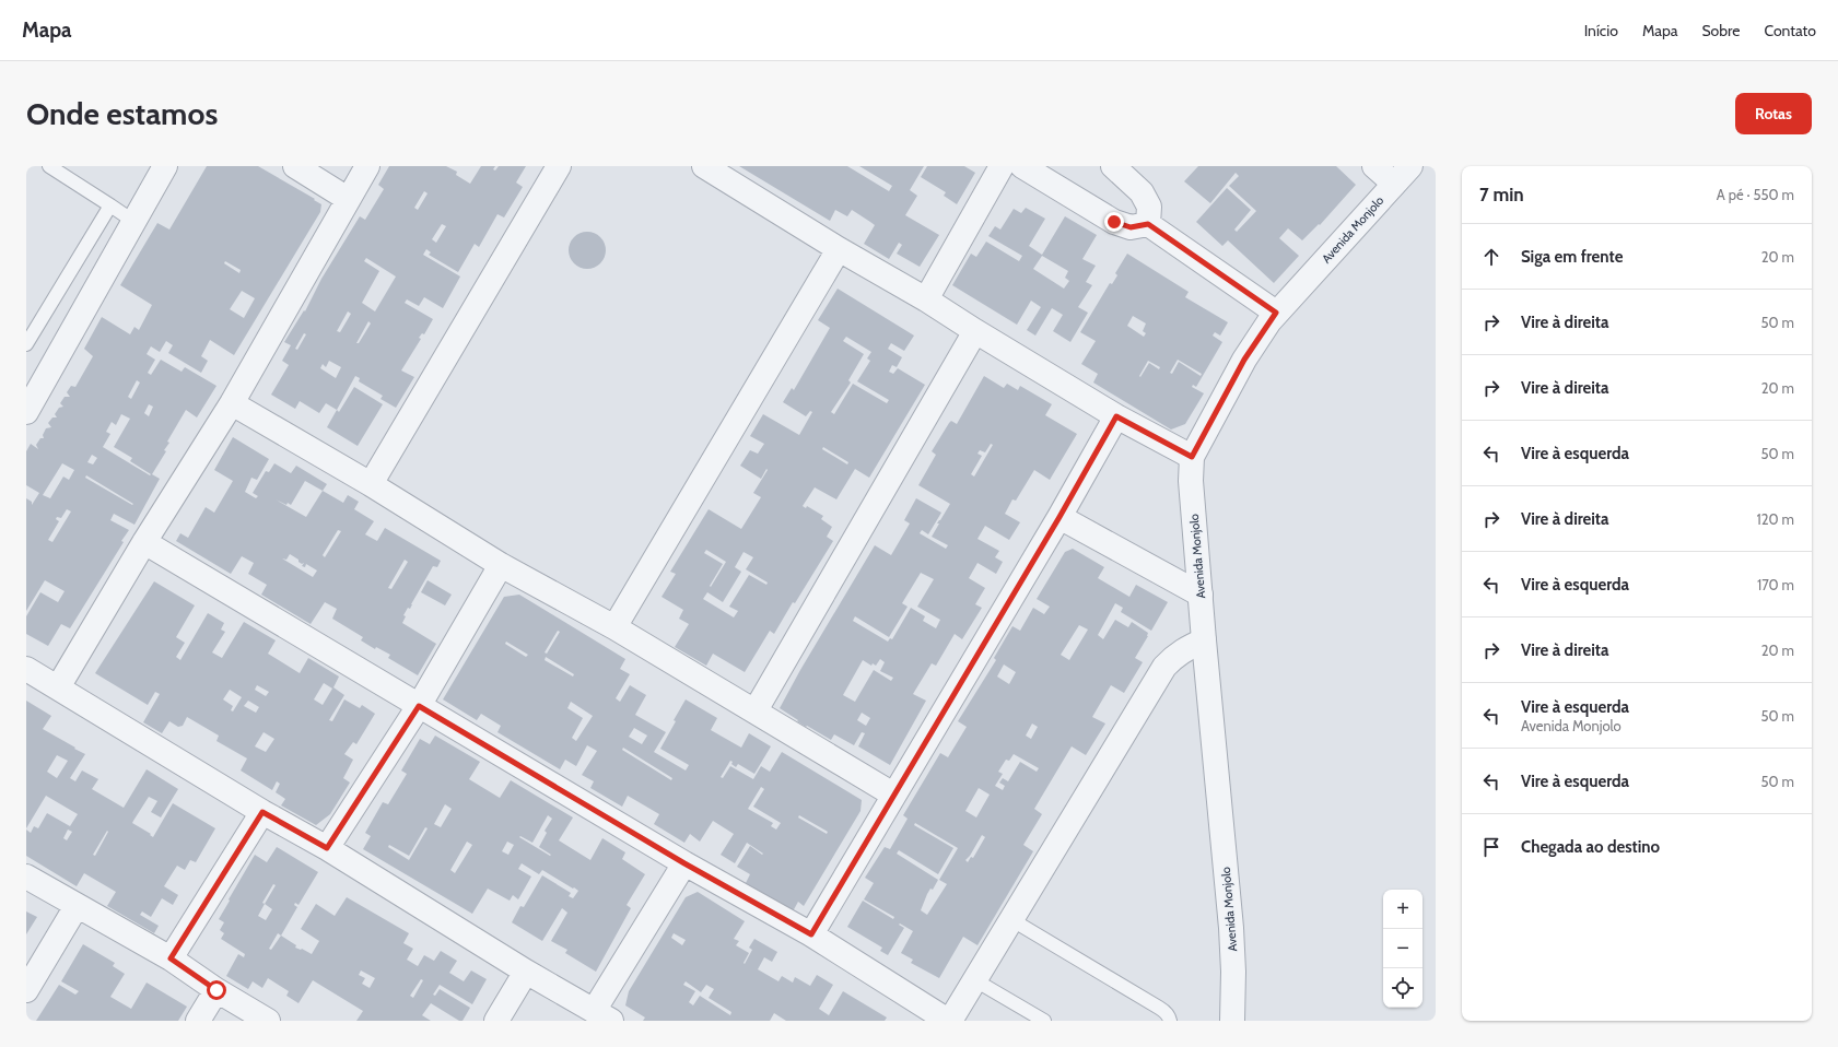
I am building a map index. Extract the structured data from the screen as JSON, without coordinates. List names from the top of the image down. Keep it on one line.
{"streets":{"street":["Avenida Monjolo"]},"page":{"header":"Mapa","nav":["Início","Mapa","Sobre","Contato"],"buttons":"Rotas","title":"Onde estamos","heading":["7 min","A pé · 550 m"],"list":[["Siga em frente","20 m"],["Vire à direita","50 m"],["Vire à direita","20 m"],["Vire à esquerda","50 m"],["Vire à direita","120 m"],["Vire à esquerda","170 m"],["Vire à direita","20 m"],["Vire à esquerda","Avenida Monjolo","50 m"],["Vire à esquerda","50 m"],"Chegada ao destino"],"map_buttons":["+","−"]}}
